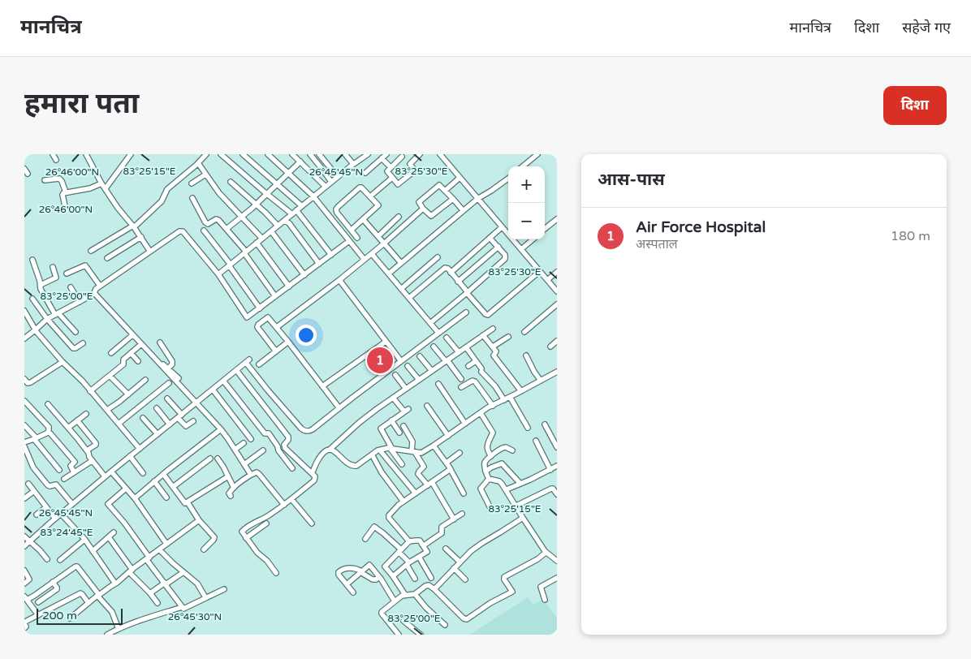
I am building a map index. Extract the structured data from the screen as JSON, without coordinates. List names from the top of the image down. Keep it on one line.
{"scale_bar":"200 m","page":{"header":"मानचित्र","nav":["मानचित्र","दिशा","सहेजे गए"],"buttons":"दिशा","title":"हमारा पता","heading":"आस-पास","map_buttons":["+","−"],"list":[{"mark":"1","name":"Air Force Hospital","note":"अस्पताल","value":"180 m"}],"pins":"1","scale":"200 m"},"coordinates":["83°25'15\"E","83°25'30\"E","26°46'00\"N","26°45'45\"N","83°25'00\"E","83°24'45\"E","26°45'30\"N"]}
